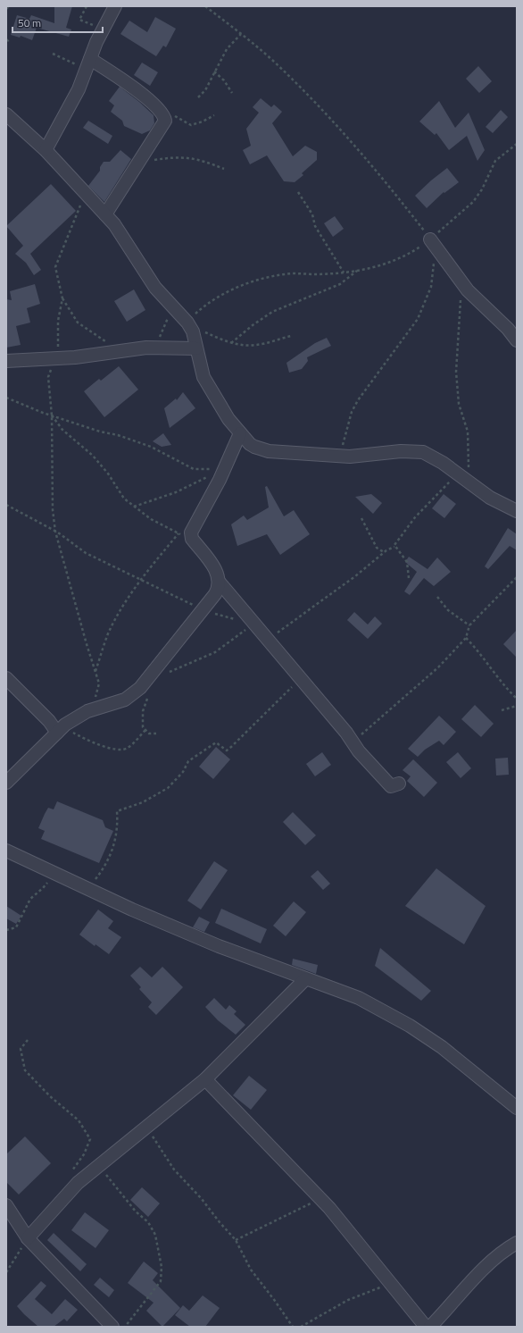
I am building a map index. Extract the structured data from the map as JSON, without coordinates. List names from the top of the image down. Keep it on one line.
{"scale_bar":"50 m"}
